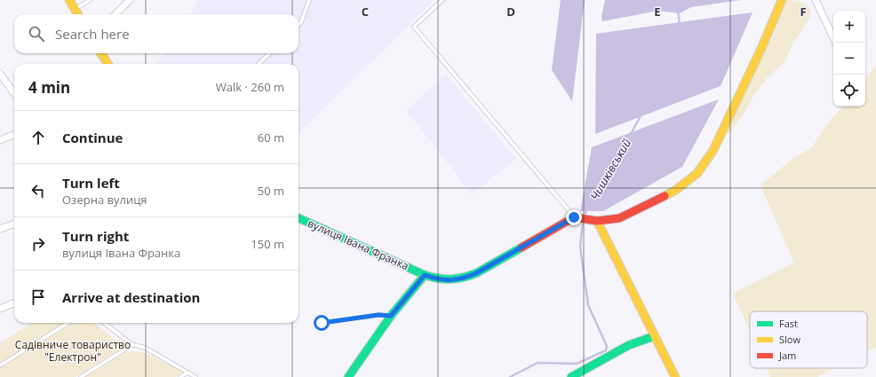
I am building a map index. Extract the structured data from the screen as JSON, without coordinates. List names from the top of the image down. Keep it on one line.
{"streets":{"street":["вулиця Івана Франка"]},"water":["Чишківський"],"parks":["Садівниче товариство \"Електрон\""],"legend":["Fast","Slow","Jam"],"page":{"map_buttons":["+","−"],"search":"Search here","heading":["4 min","Walk · 260 m"],"list":[["Continue","60 m"],["Turn left","Озерна вулиця","50 m"],["Turn right","вулиця Івана Франка","150 m"],"Arrive at destination"]},"grid":{"columns":["C","D","E","F"]}}
